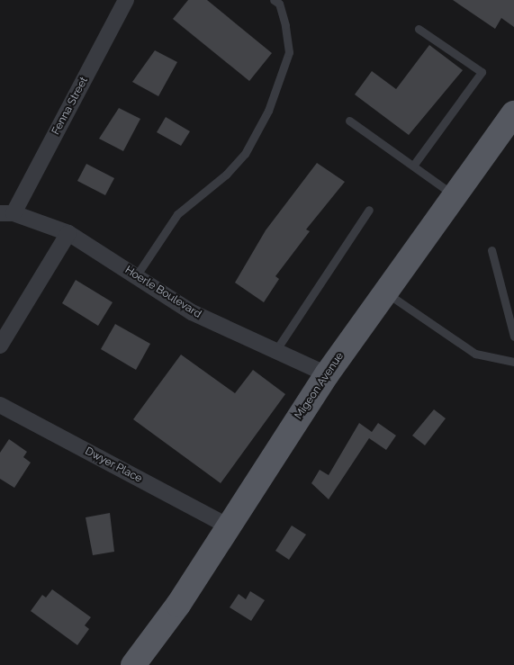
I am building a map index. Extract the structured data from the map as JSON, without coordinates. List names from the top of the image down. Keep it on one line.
{"streets":{"main road":["Migeon Avenue"],"street":["Fenna Street","Hoerle Boulevard","Dwyer Place"]},"crossings":[["Fenna Street","Hoerle Boulevard"],["Hoerle Boulevard","Migeon Avenue"],["Migeon Avenue","Dwyer Place"]]}
